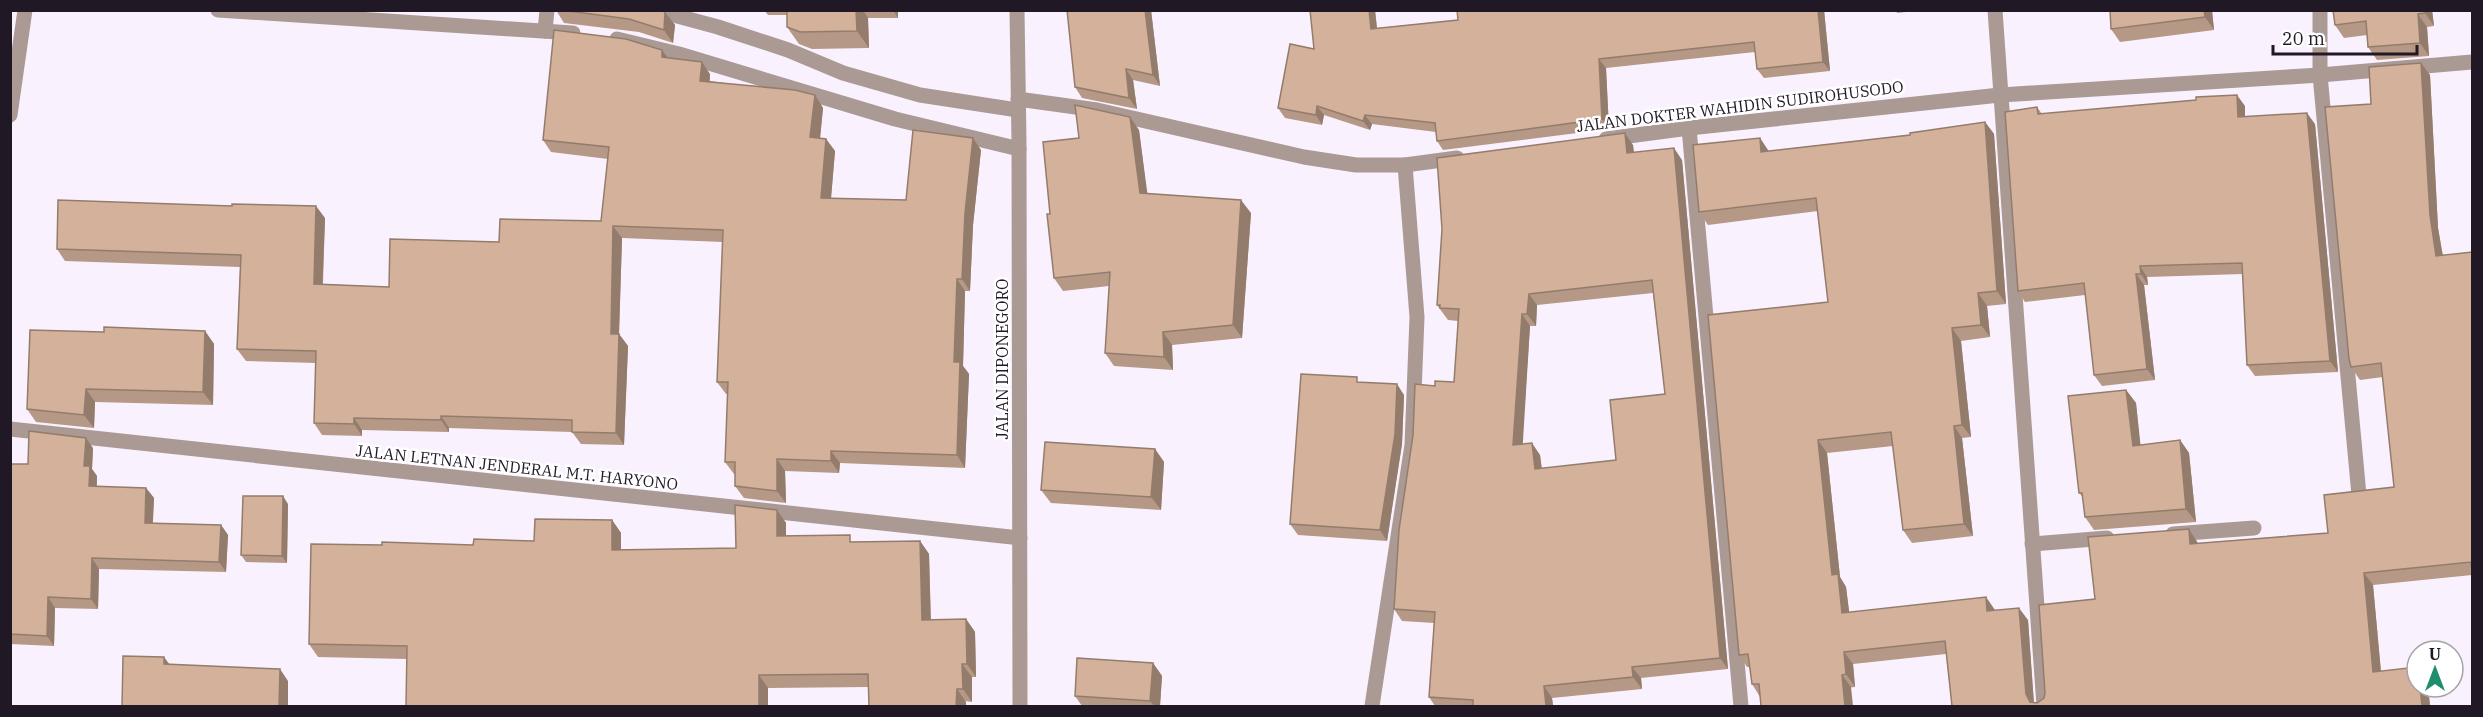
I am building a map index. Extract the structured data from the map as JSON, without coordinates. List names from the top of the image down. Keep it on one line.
{"streets":{"street":["JALAN DOKTER WAHIDIN SUDIROHUSODO","JALAN DIPONEGORO","JALAN LETNAN JENDERAL M.T. HARYONO"]},"crossings":[["JALAN DIPONEGORO","JALAN LETNAN JENDERAL M.T. HARYONO"]],"scale_bar":"20 m","north":"top"}
